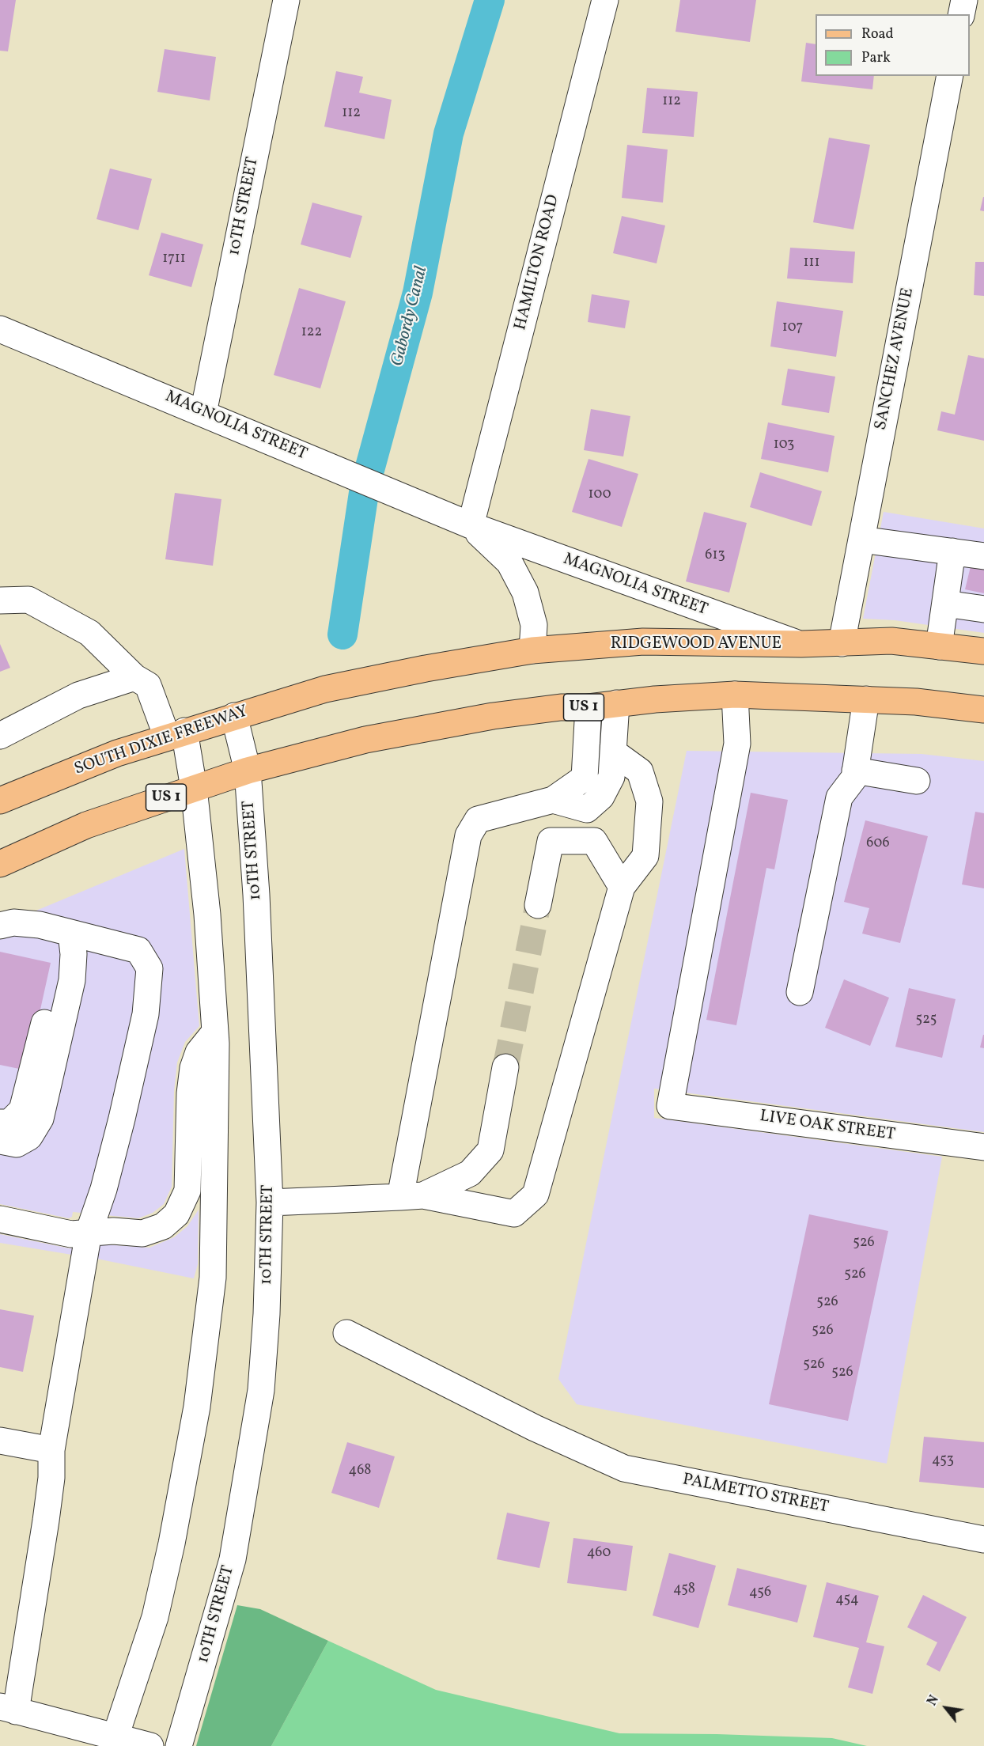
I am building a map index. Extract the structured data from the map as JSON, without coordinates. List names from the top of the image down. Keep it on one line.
{"streets":{"main road":["RIDGEWOOD AVENUE","US 1","SOUTH DIXIE FREEWAY"],"street":["10TH STREET","HAMILTON ROAD","SANCHEZ AVENUE","MAGNOLIA STREET","LIVE OAK STREET","PALMETTO STREET"]},"crossings":[["10TH STREET","MAGNOLIA STREET"],["10TH STREET","US 1"],["10TH STREET","SOUTH DIXIE FREEWAY"],["HAMILTON ROAD","MAGNOLIA STREET"],["SANCHEZ AVENUE","RIDGEWOOD AVENUE"],["MAGNOLIA STREET","RIDGEWOOD AVENUE"],["RIDGEWOOD AVENUE","SOUTH DIXIE FREEWAY"],["US 1","LIVE OAK STREET"]],"water":["Gabordy Canal"],"house_numbers":["112","112","1711","111","107","122","103","100","613","606","525","526","526","526","526","526","526","453","468","460","458","456","454"],"legend":["Road","Park"],"north":"top left"}
